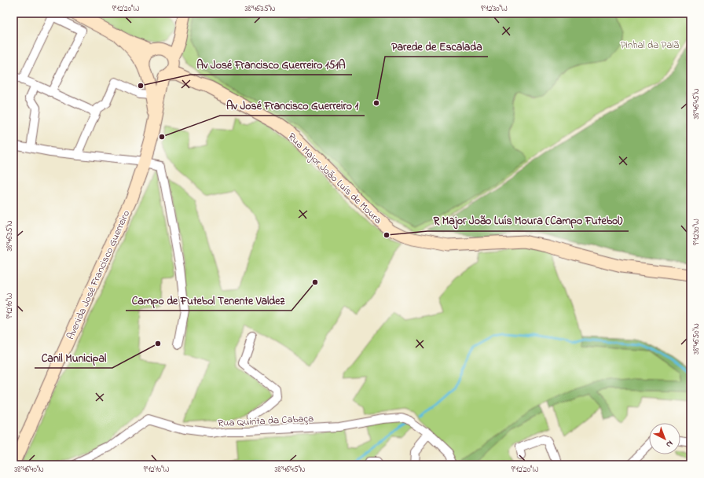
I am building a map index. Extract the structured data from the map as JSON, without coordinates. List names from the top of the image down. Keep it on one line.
{"streets":{"street":["Rua Major João Luís de Moura","Avenida José Francisco Guerreiro","Rua Quinta da Cabaça"]},"crossings":[["Rua Major João Luís de Moura","Avenida José Francisco Guerreiro"]],"parks":["Pinhal da Paiã"],"places":["Av José Francisco Guerreiro 151A","Parede de Escalada","Av José Francisco Guerreiro 1","R Major João Luís Moura (Campo Futebol)","Campo de Futebol Tenente Valdez","Canil Municipal"],"north":"bottom right","coordinates":["9°12'20\"W","38°46'35\"N","9°12'30\"W","38°46'45\"N","9°12'10\"W","38°46'50\"N","38°46'40\"N"]}
